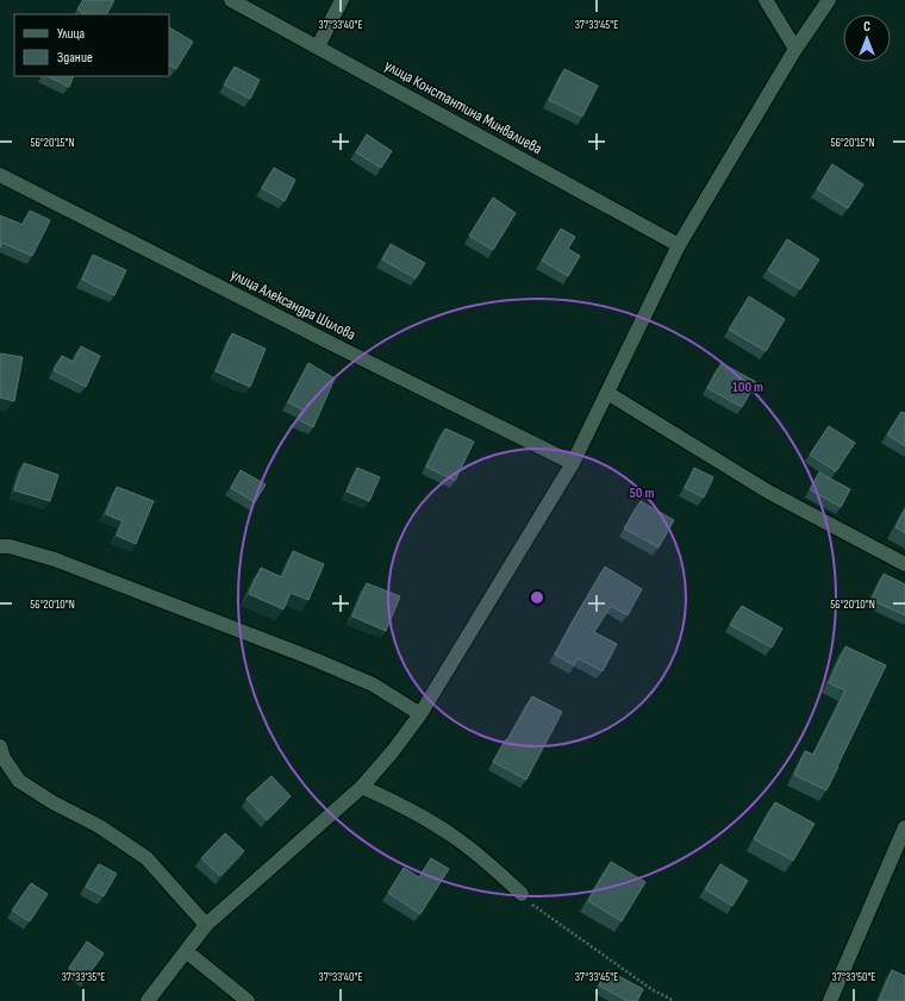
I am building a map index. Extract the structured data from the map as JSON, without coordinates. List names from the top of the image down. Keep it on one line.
{"streets":{"street":["улица Константина Минвалиева","улица Александра Шилова"]},"legend":["Улица","Здание"],"north":"top","coordinates":["37°33'40\"E","37°33'45\"E","56°20'15\"N","56°20'10\"N","37°33'35\"E","37°33'50\"E"],"rings":["100 m","50 m"]}
